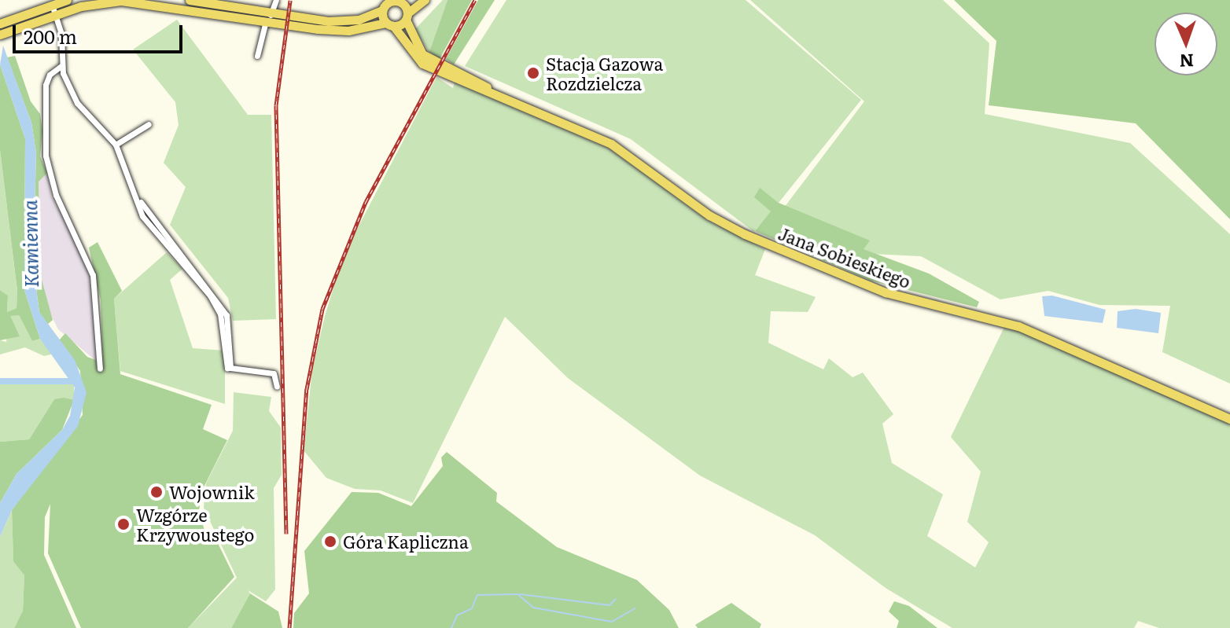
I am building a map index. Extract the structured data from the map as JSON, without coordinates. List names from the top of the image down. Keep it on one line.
{"streets":{"main road":["Jana Sobieskiego"]},"water":["Kamienna"],"places":["Stacja Gazowa Rozdzielcza","Wojownik","Wzgórze Krzywoustego","Góra Kapliczna"],"scale_bar":"200 m","north":"bottom"}
